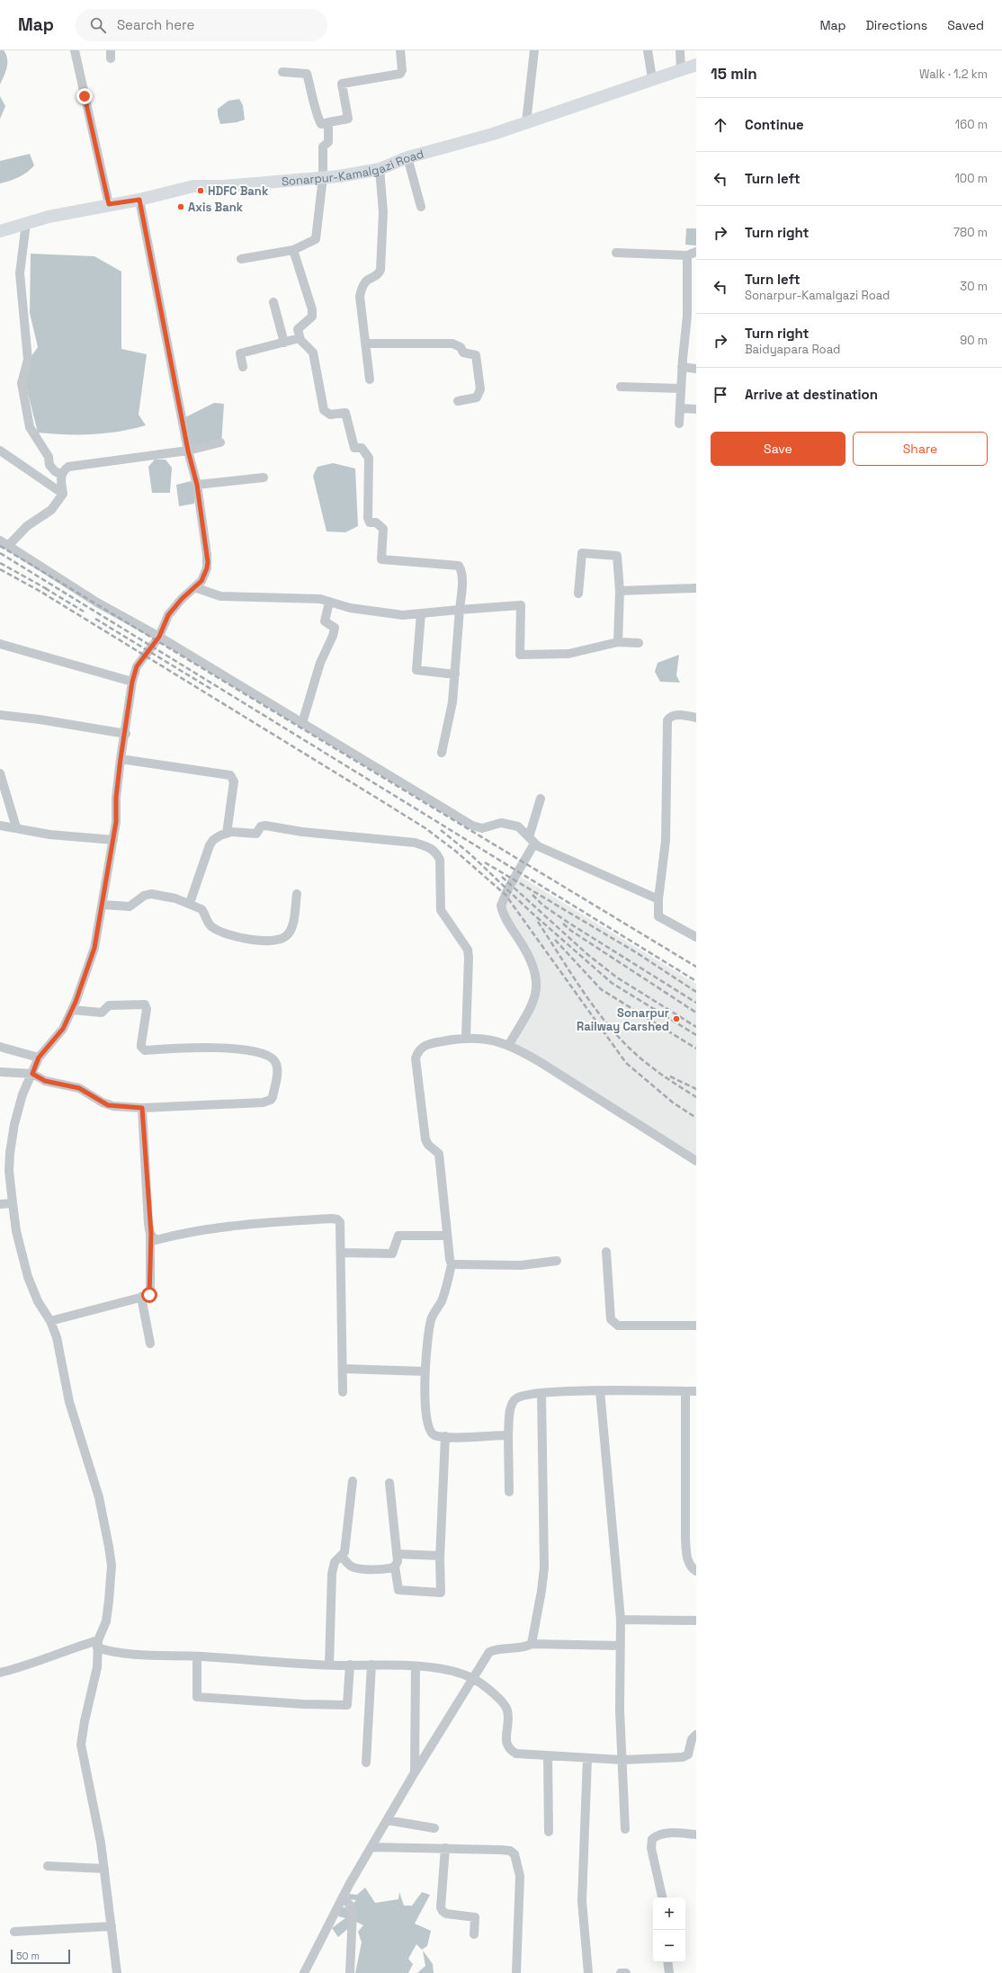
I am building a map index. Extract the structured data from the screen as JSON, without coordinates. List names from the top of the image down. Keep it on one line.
{"streets":{"main road":["Sonarpur-Kamalgazi Road"]},"places":["HDFC Bank","Axis Bank","Sonarpur Railway Carshed"],"scale_bar":"50 m","page":{"header":"Map","search":"Search here","nav":["Map","Directions","Saved"],"heading":["15 min","Walk · 1.2 km"],"list":[["Continue","160 m"],["Turn left","100 m"],["Turn right","780 m"],["Turn left","Sonarpur-Kamalgazi Road","30 m"],["Turn right","Baidyapara Road","90 m"],"Arrive at destination"],"buttons":["Save","Share"],"map_buttons":["+","−"],"scale":"50 m"}}
